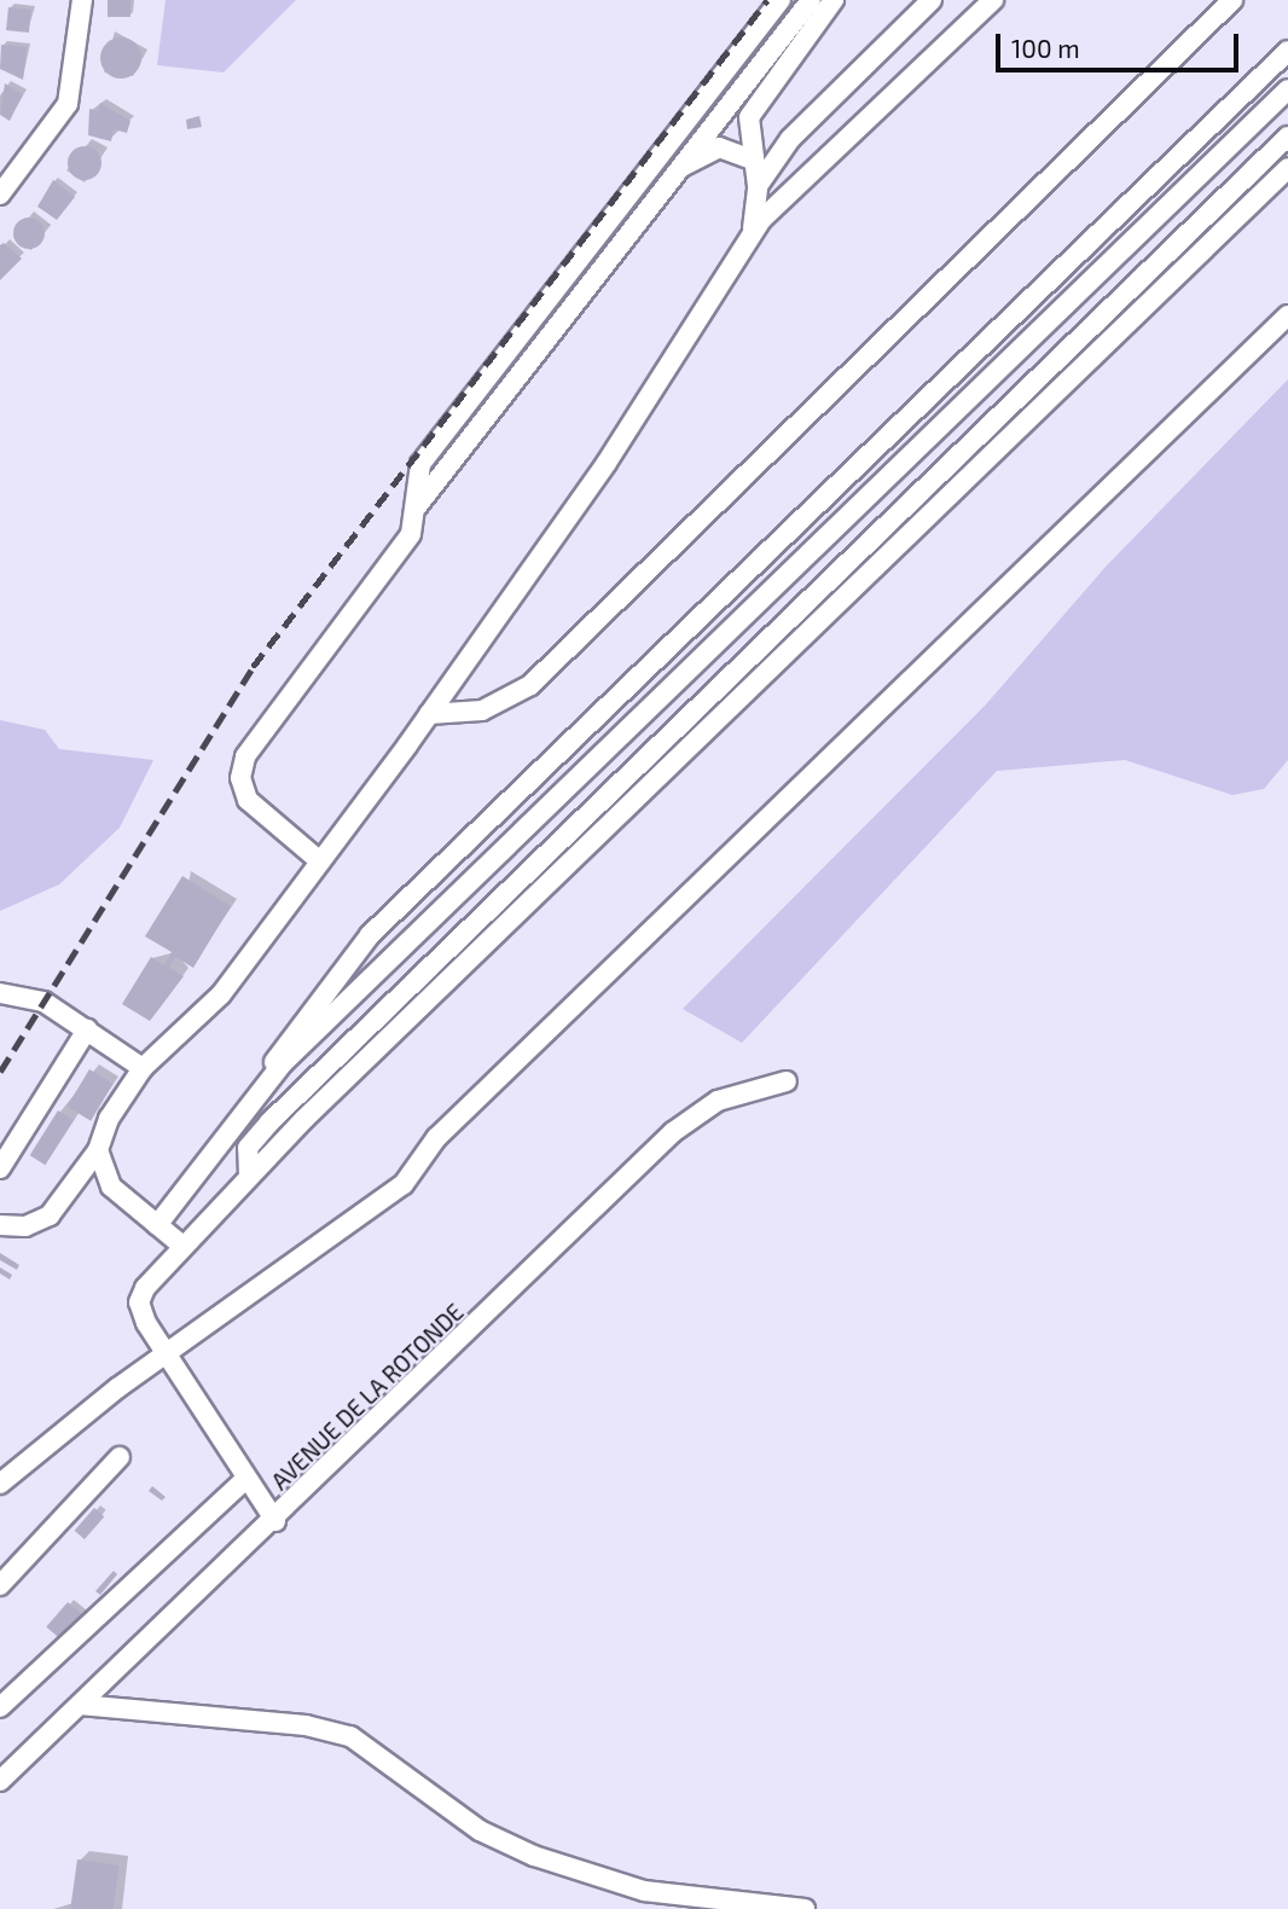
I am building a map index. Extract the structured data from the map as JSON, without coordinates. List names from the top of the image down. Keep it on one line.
{"streets":{"street":["AVENUE DE LA ROTONDE"]},"scale_bar":"100 m"}
